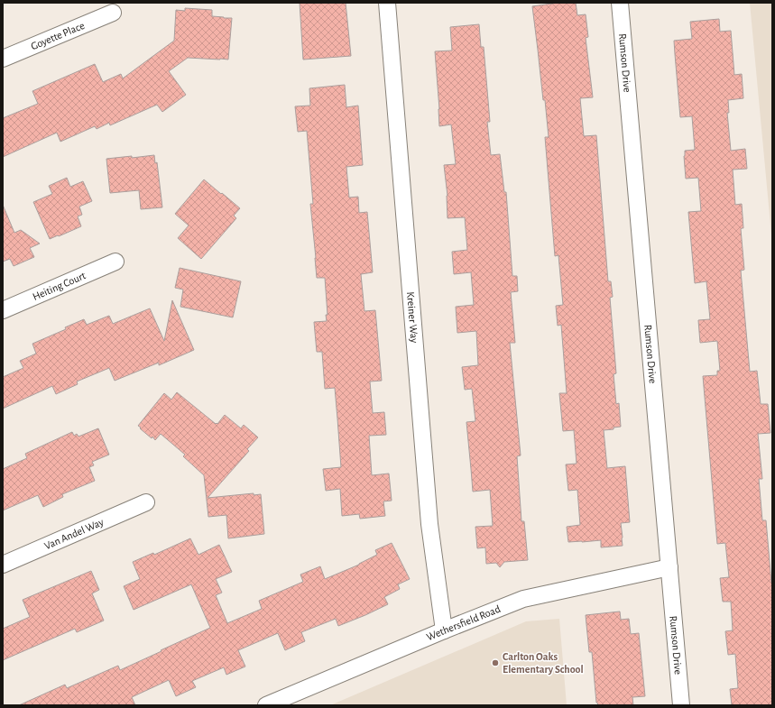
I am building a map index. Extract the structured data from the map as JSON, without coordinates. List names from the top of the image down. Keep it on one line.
{"streets":{"street":["Goyette Place","Rumson Drive","Heiting Court","Kreiner Way","Van Andel Way","Wethersfield Road"]},"crossings":[["Rumson Drive","Wethersfield Road"],["Kreiner Way","Wethersfield Road"]],"places":["Carlton Oaks Elementary School"]}
